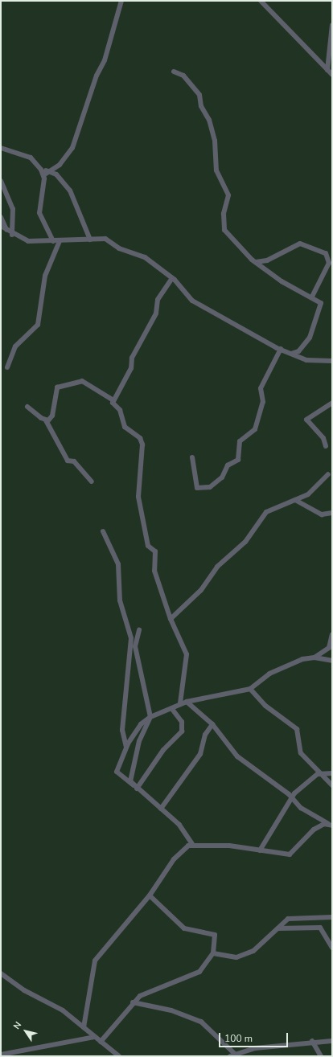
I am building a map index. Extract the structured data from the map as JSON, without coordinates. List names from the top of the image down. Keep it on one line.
{"scale_bar":"100 m","north":"top left"}
